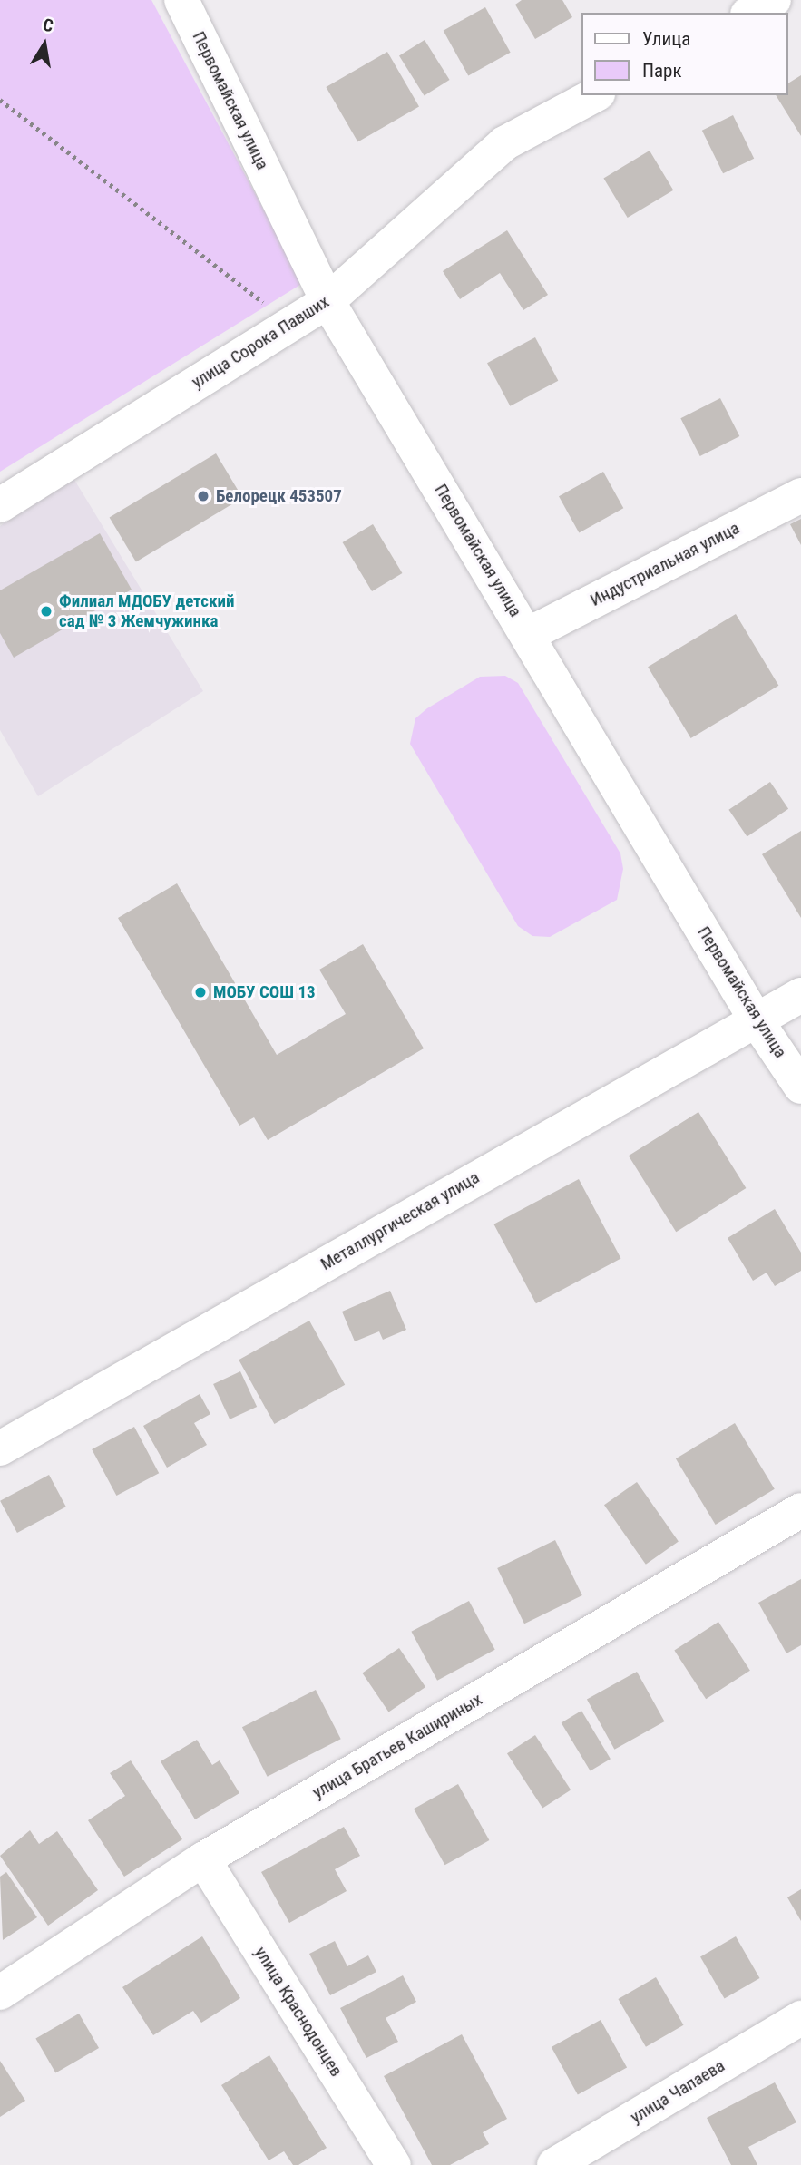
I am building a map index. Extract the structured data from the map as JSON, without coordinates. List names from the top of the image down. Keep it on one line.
{"streets":{"street":["Первомайская улица","улица Сорока Павших","Индустриальная улица","Металлургическая улица","улица Братьев Кашириных","улица Краснодонцев","улица Чапаева"]},"crossings":[["Первомайская улица","улица Сорока Павших"],["Первомайская улица","Индустриальная улица"],["Первомайская улица","Металлургическая улица"],["улица Братьев Кашириных","улица Краснодонцев"]],"places":["Белорецк 453507","Филиал МДОБУ детский сад № 3 Жемчужинка","МОБУ СОШ 13"],"legend":["Улица","Парк"],"north":"top"}
